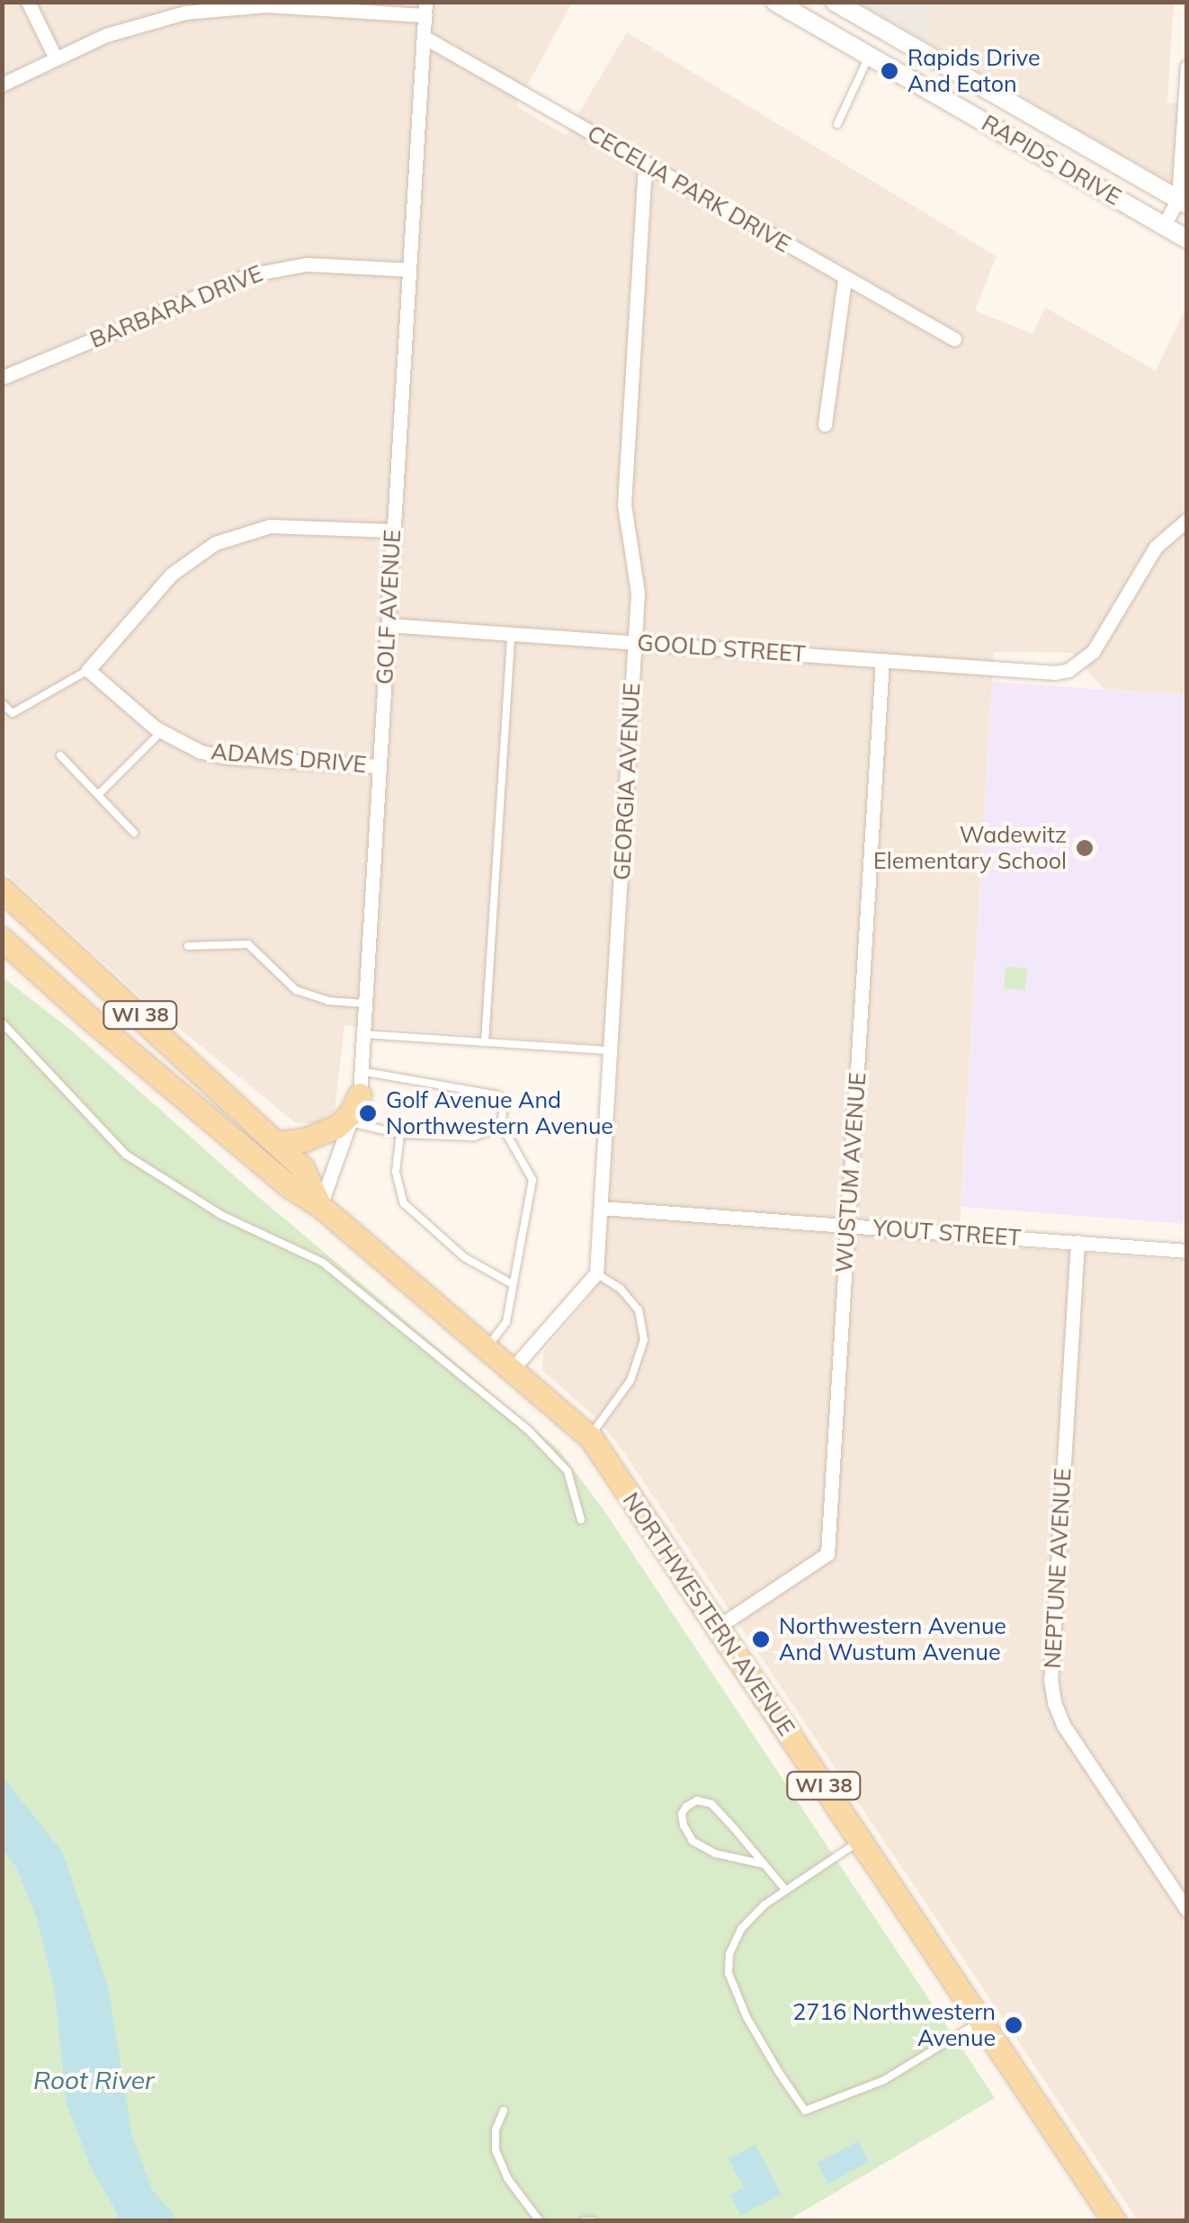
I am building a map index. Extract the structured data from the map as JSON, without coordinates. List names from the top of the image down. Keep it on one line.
{"streets":{"main road":["WI 38","NORTHWESTERN AVENUE"],"street":["RAPIDS DRIVE","CECELIA PARK DRIVE","BARBARA DRIVE","GOLF AVENUE","GOOLD STREET","ADAMS DRIVE","GEORGIA AVENUE","WUSTUM AVENUE","YOUT STREET","NEPTUNE AVENUE"]},"crossings":[["CECELIA PARK DRIVE","GOLF AVENUE"],["CECELIA PARK DRIVE","GEORGIA AVENUE"],["BARBARA DRIVE","GOLF AVENUE"],["GOLF AVENUE","GOOLD STREET"],["GOLF AVENUE","ADAMS DRIVE"],["GOLF AVENUE","NORTHWESTERN AVENUE"],["GOOLD STREET","GEORGIA AVENUE"],["GOOLD STREET","WUSTUM AVENUE"],["GEORGIA AVENUE","YOUT STREET"],["WUSTUM AVENUE","YOUT STREET"],["WUSTUM AVENUE","NORTHWESTERN AVENUE"],["YOUT STREET","NEPTUNE AVENUE"]],"water":["Root River"],"places":["Rapids Drive And Eaton","Wadewitz Elementary School","Golf Avenue And Northwestern Avenue","Northwestern Avenue And Wustum Avenue","2716 Northwestern Avenue"]}
